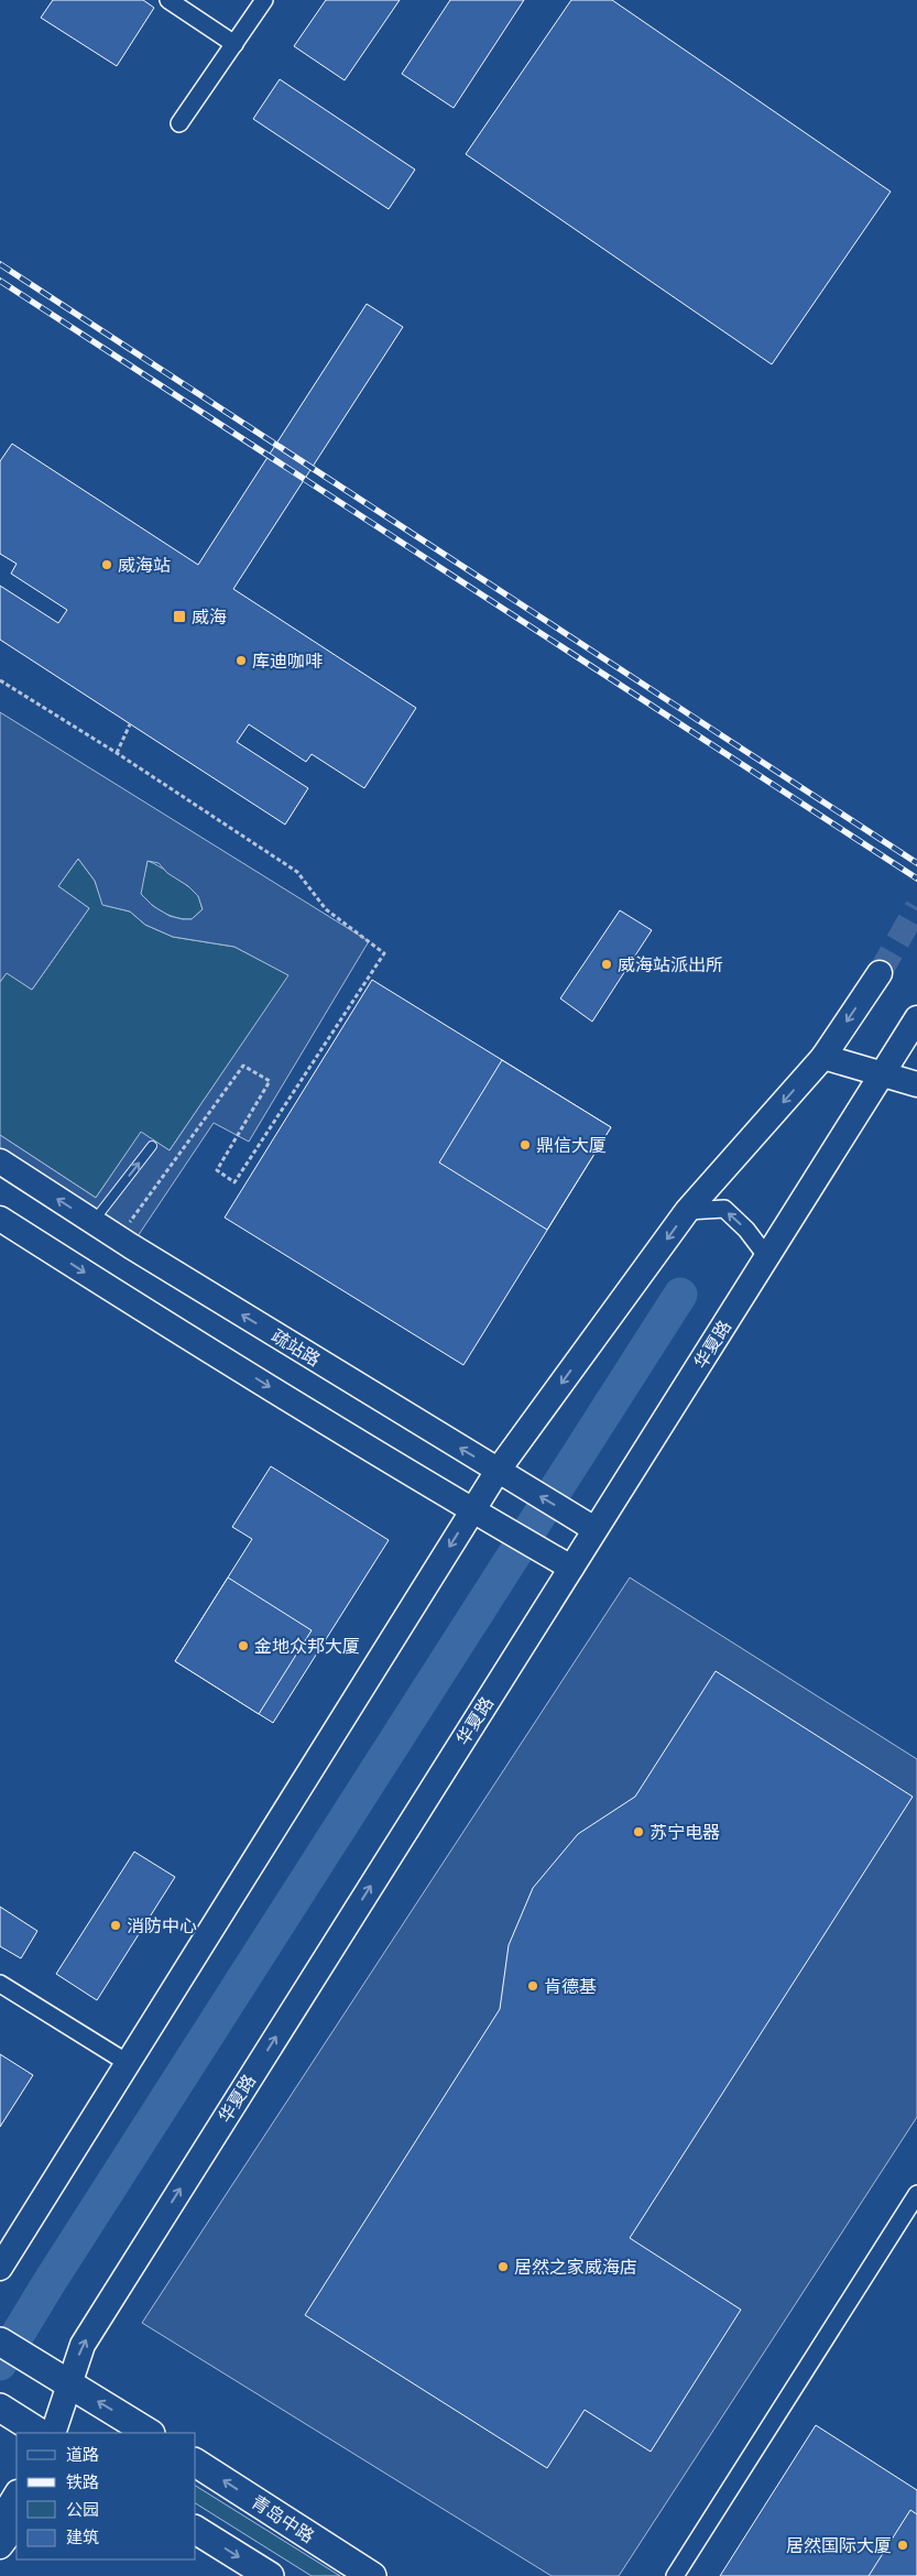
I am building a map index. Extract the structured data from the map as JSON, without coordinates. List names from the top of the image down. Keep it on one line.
{"streets":{"main road":["华夏路","疏站路","青岛中路"]},"crossings":[["华夏路","疏站路"]],"places":{"other":["威海站","库迪咖啡","威海站派出所","鼎信大厦","金地众邦大厦","苏宁电器","消防中心","肯德基","居然之家威海店","居然国际大厦"],"transit":["威海"]},"legend":["道路","铁路","公园","建筑"]}
